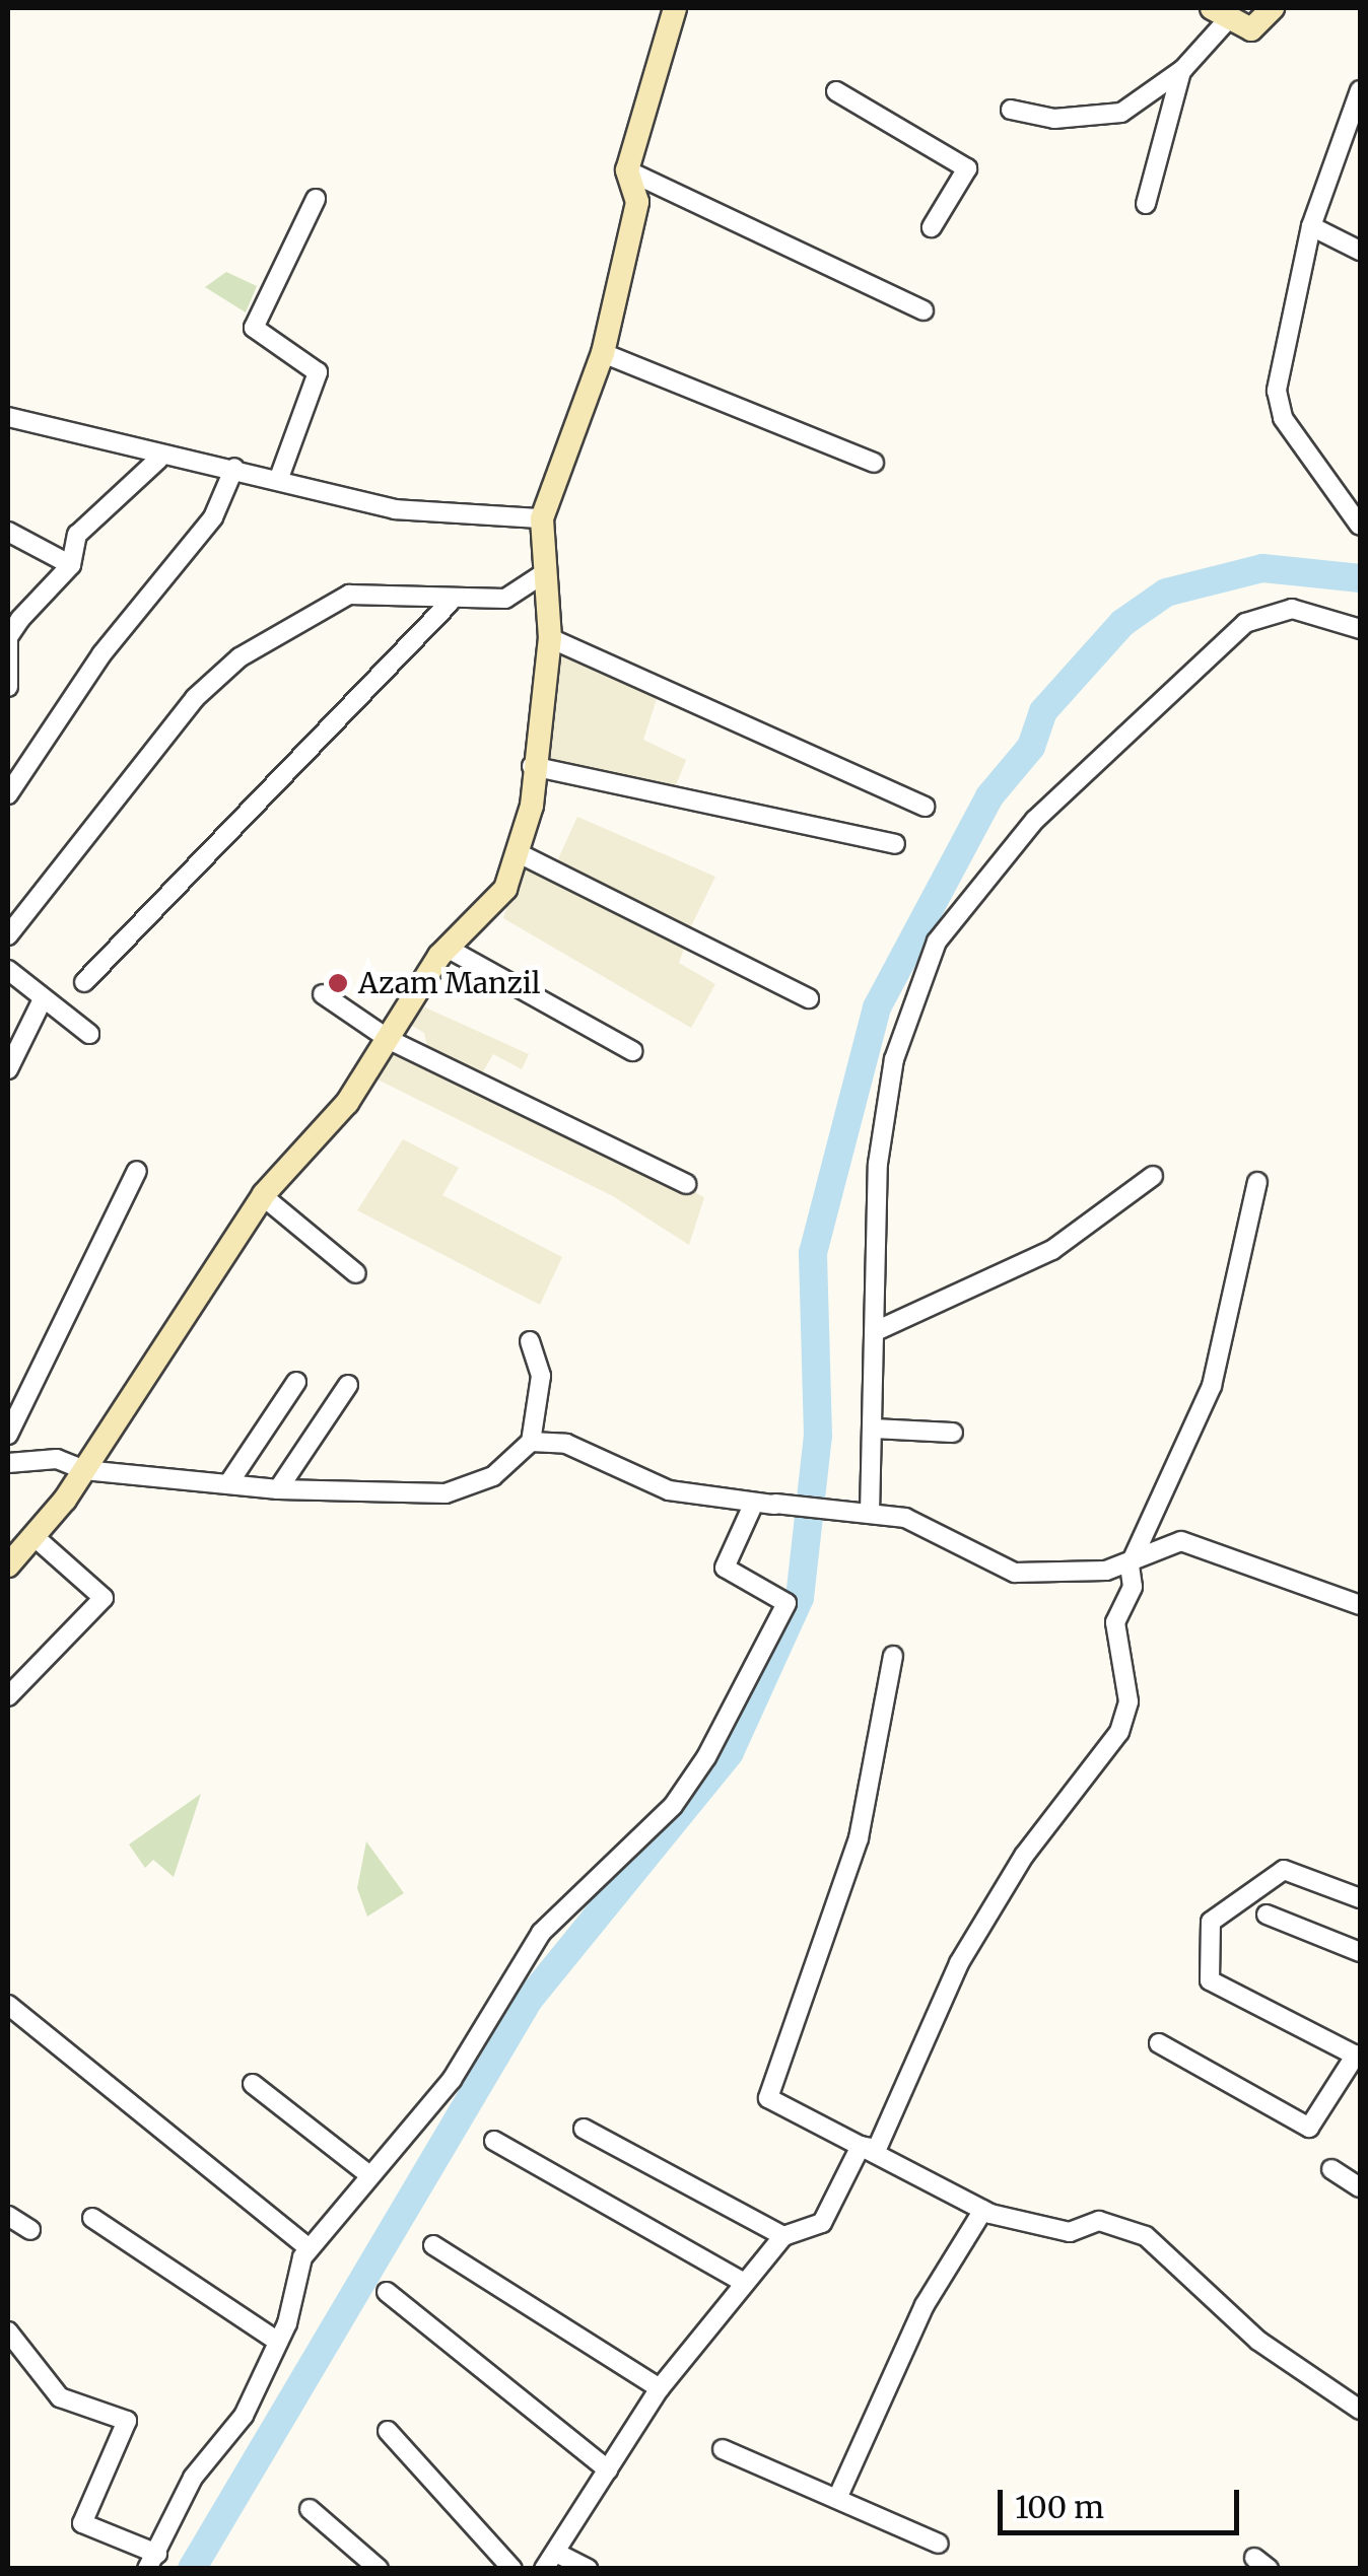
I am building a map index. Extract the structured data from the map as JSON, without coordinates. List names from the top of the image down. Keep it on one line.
{"places":["Azam Manzil"],"scale_bar":"100 m"}
